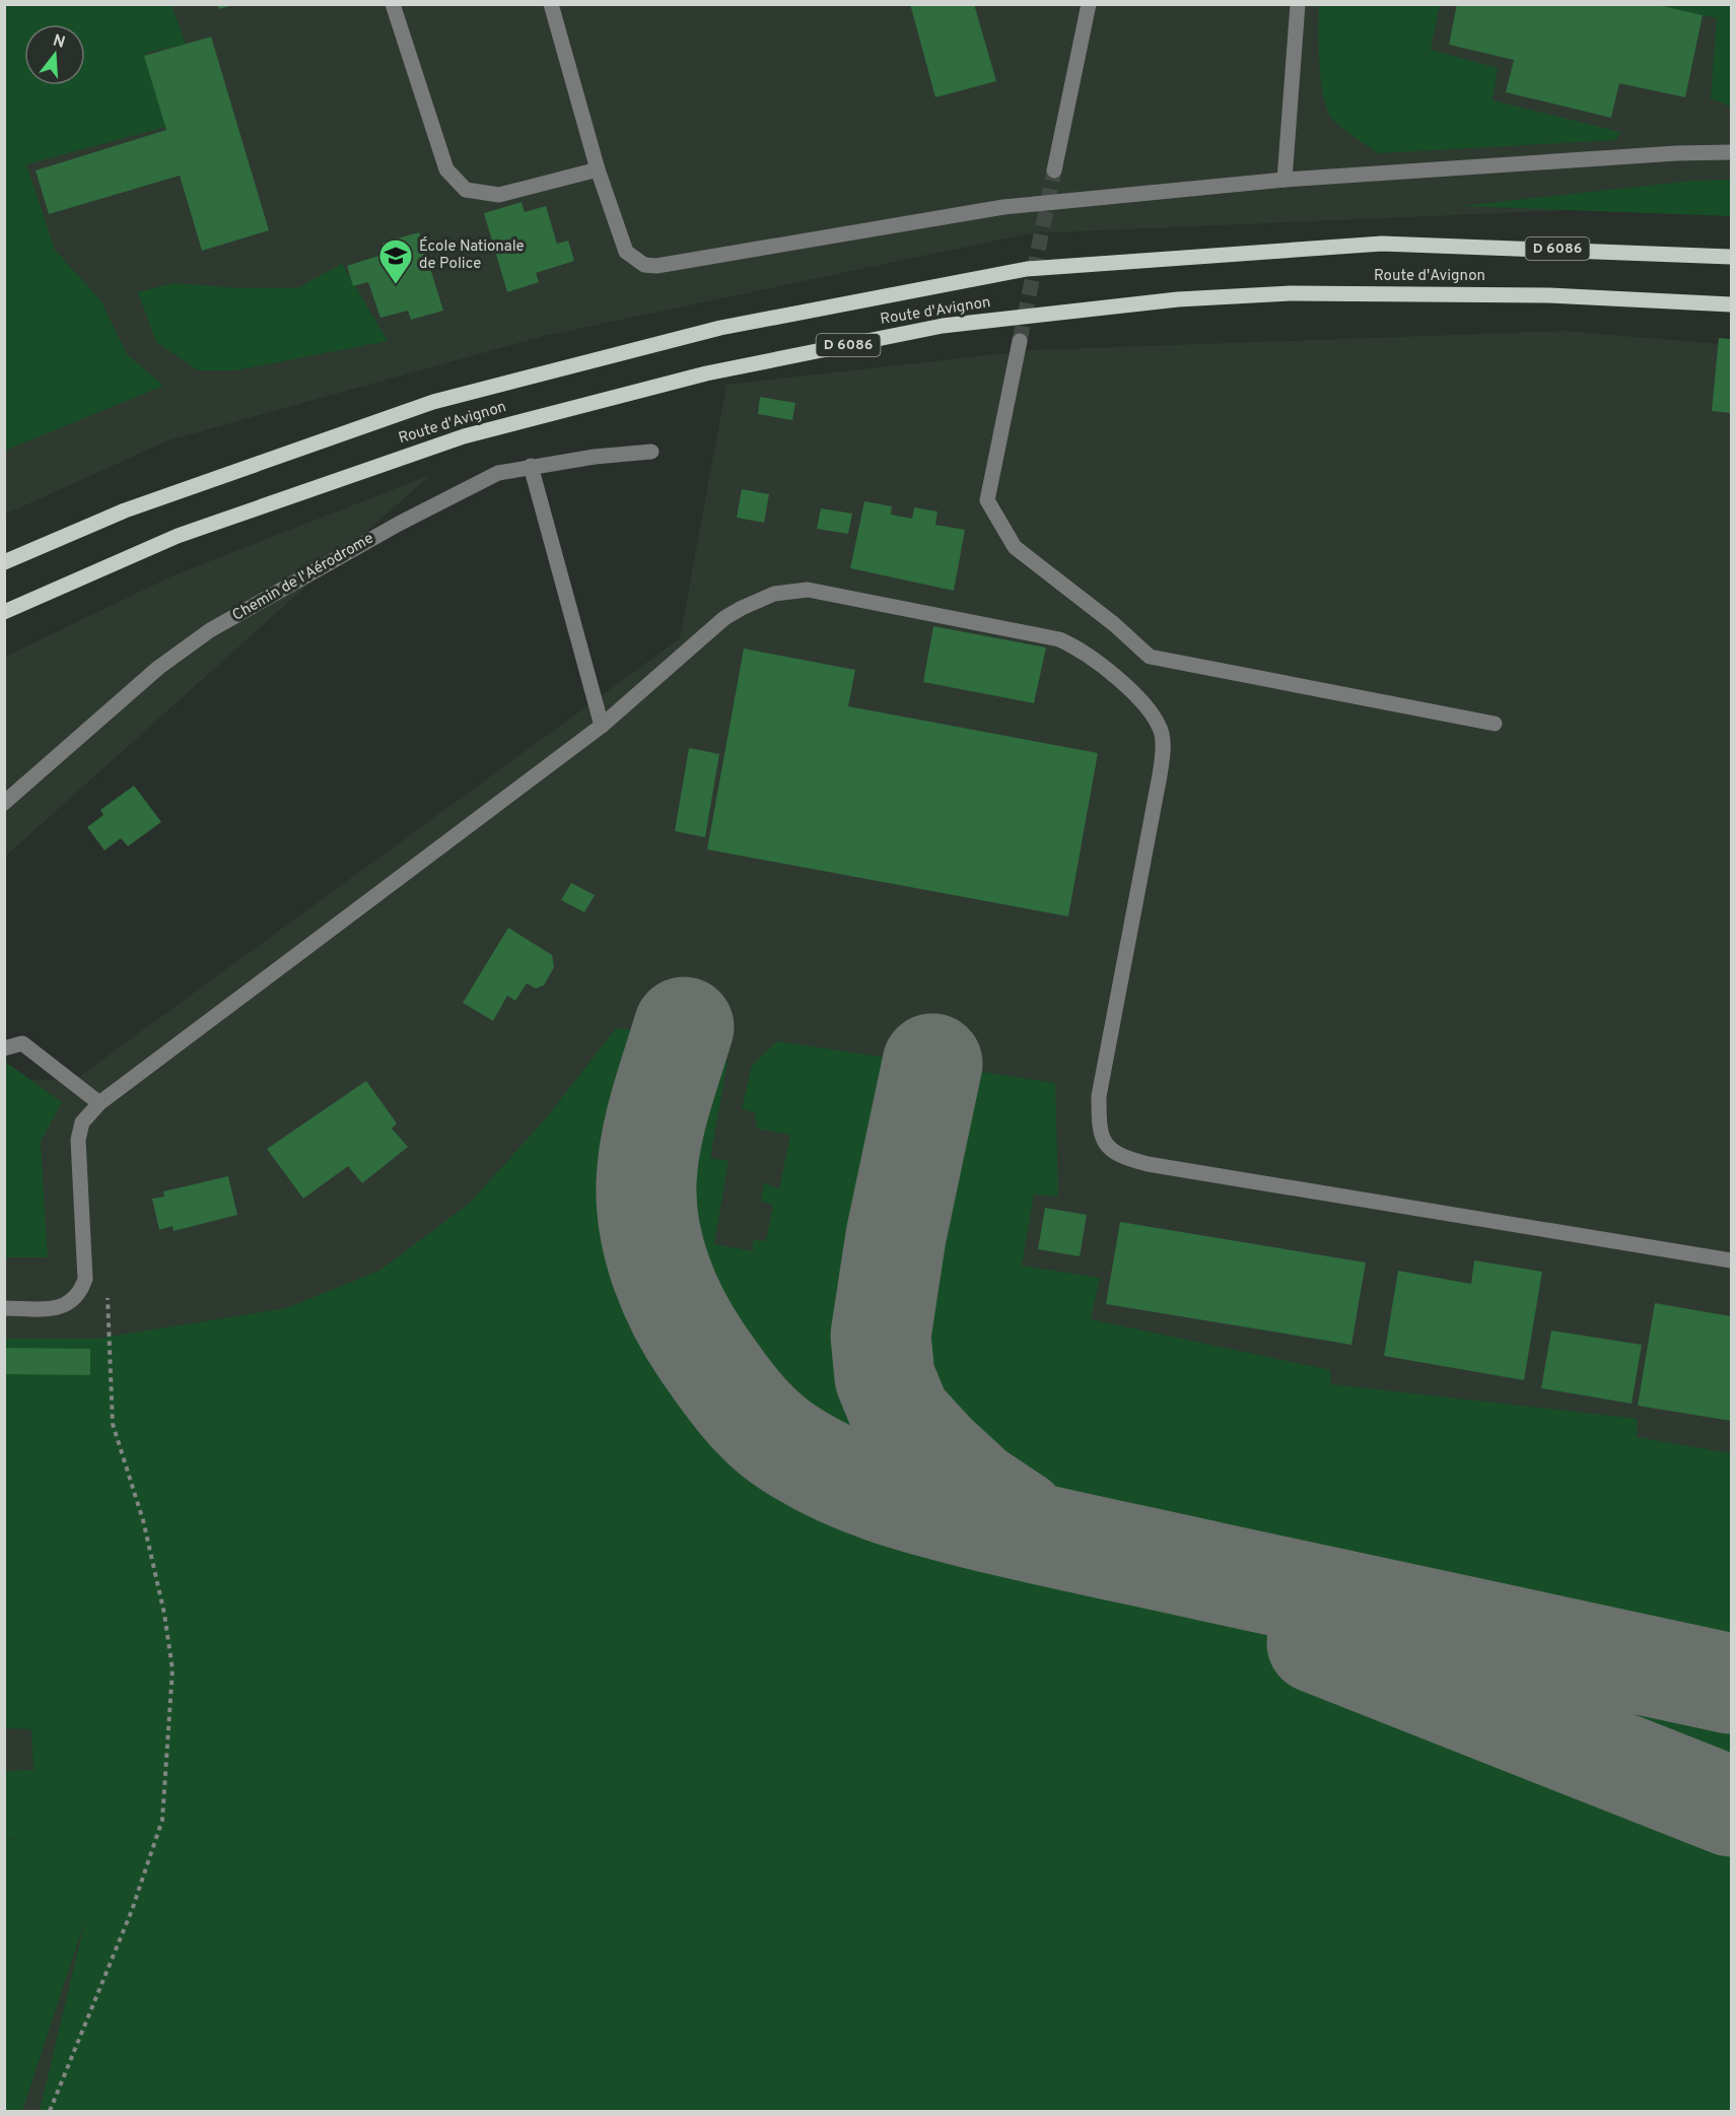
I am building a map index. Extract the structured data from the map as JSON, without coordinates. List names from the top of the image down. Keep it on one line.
{"streets":{"main road":["D 6086","Route d'Avignon"],"street":["Chemin de l'Aérodrome"]},"places":{"school or university":["École Nationale de Police"]},"north":"top"}
